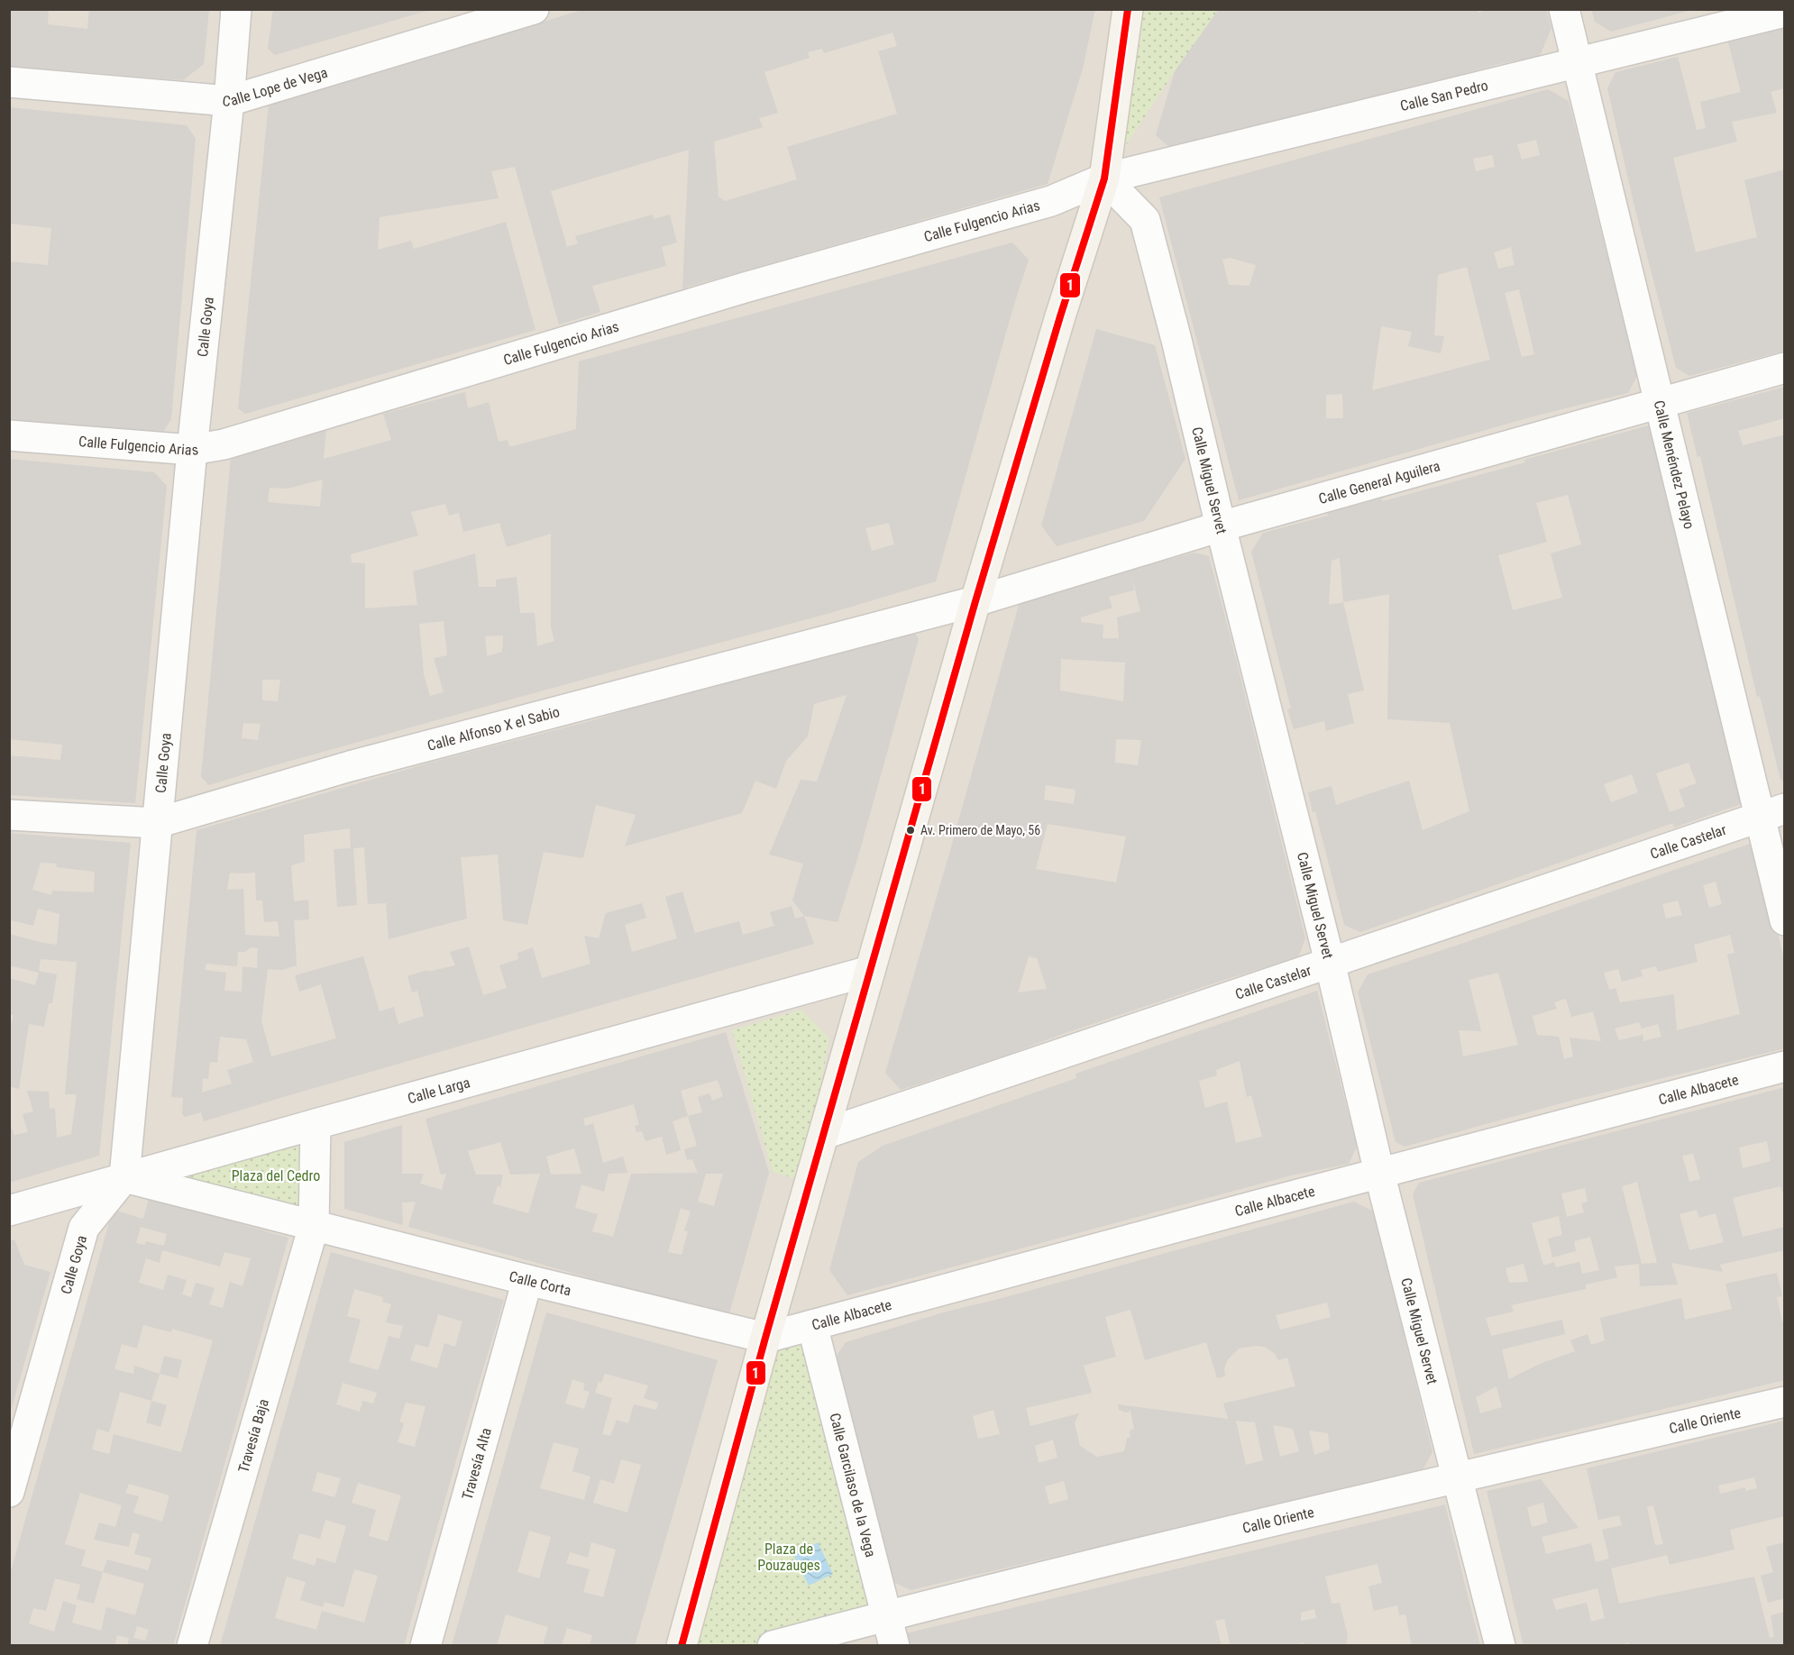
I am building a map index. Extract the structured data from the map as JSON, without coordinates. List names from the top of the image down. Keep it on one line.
{"streets":{"street":["Calle Lope de Vega","Calle San Pedro","Calle Fulgencio Arias","Calle Goya","Calle Menéndez Pelayo","Calle Miguel Servet","Calle General Aguilera","Calle Alfonso X el Sabio","Calle Castelar","Calle Albacete","Calle Larga","Calle Corta","Calle Oriente","Travesía Baja","Travesía Alta","Calle Garcilaso de la Vega"]},"crossings":[["Calle Lope de Vega","Calle Goya"],["Calle San Pedro","Calle Fulgencio Arias"],["Calle San Pedro","Calle Menéndez Pelayo"],["Calle San Pedro","Calle Miguel Servet"],["Calle Fulgencio Arias","Calle Goya"],["Calle Fulgencio Arias","Calle Miguel Servet"],["Calle Goya","Calle Alfonso X el Sabio"],["Calle Goya","Calle Larga"],["Calle Menéndez Pelayo","Calle General Aguilera"],["Calle Menéndez Pelayo","Calle Castelar"],["Calle Miguel Servet","Calle General Aguilera"],["Calle Miguel Servet","Calle Castelar"],["Calle Miguel Servet","Calle Albacete"],["Calle Miguel Servet","Calle Oriente"],["Calle General Aguilera","Calle Alfonso X el Sabio"],["Calle Albacete","Calle Corta"],["Calle Albacete","Calle Garcilaso de la Vega"],["Calle Corta","Travesía Baja"],["Calle Corta","Travesía Alta"],["Calle Oriente","Calle Garcilaso de la Vega"]],"parks":["Plaza del Cedro","Plaza de Pouzauges"],"places":["Av. Primero de Mayo, 56"],"lines":["transit line 1"]}
